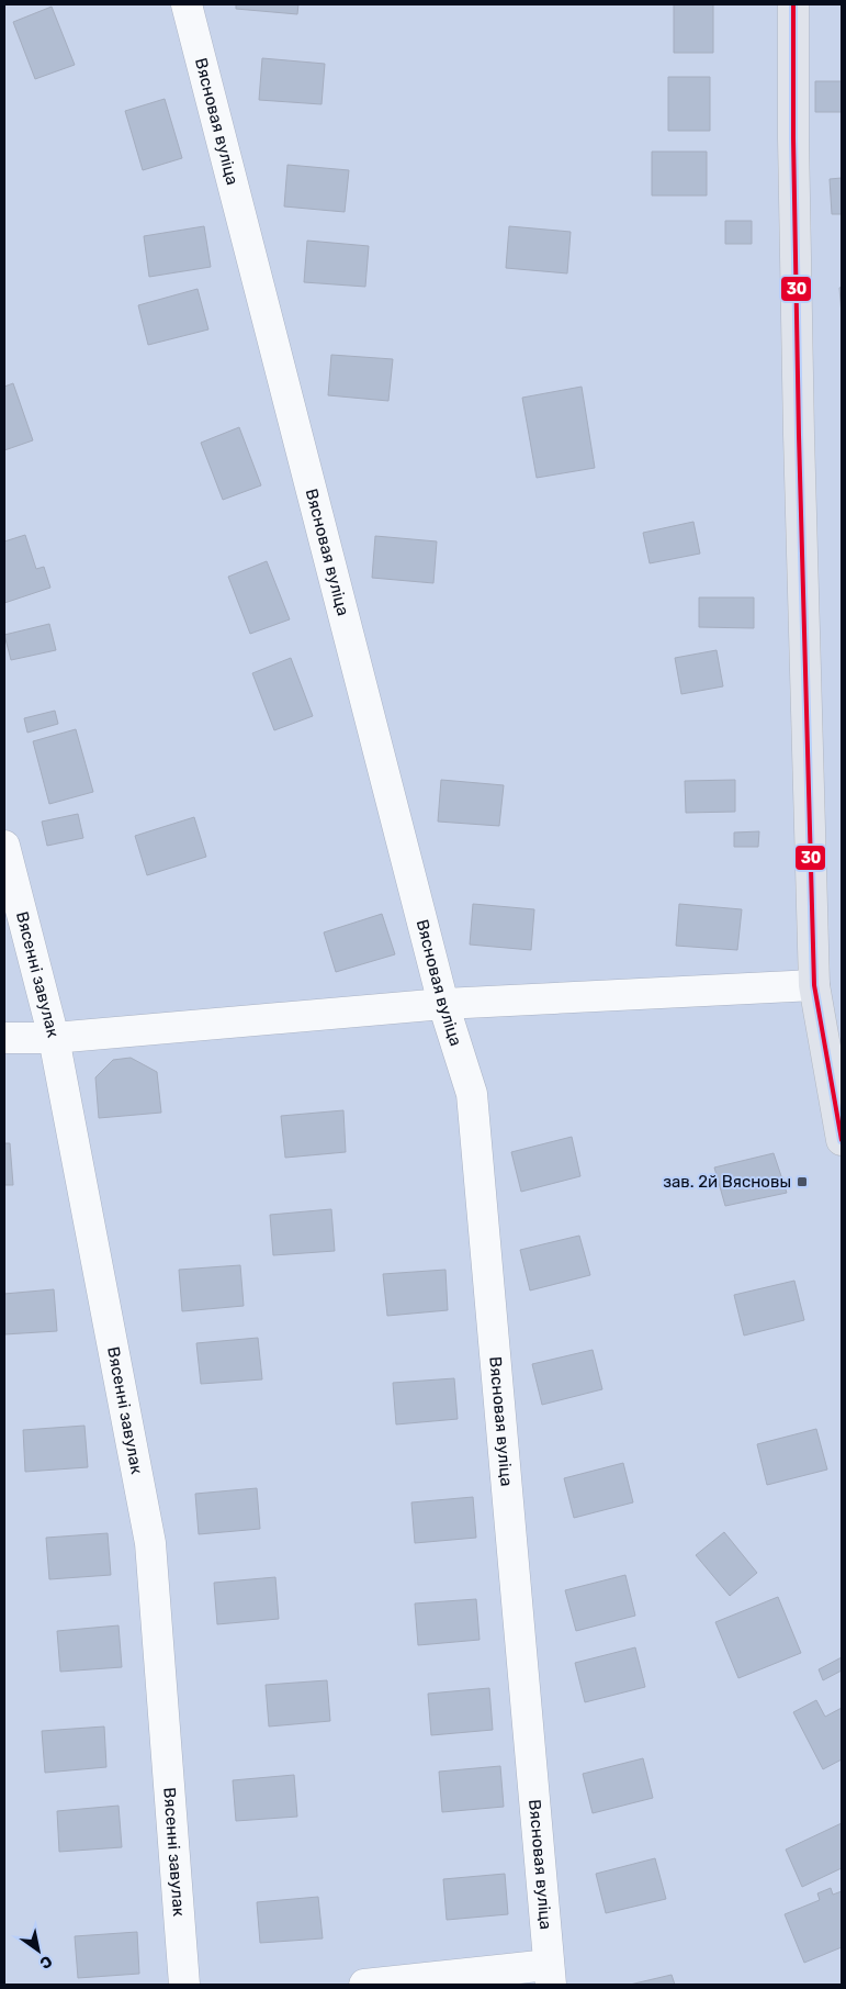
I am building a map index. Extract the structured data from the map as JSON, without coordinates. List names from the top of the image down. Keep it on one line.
{"streets":{"street":["Вясновая вуліца","Вясенні завулак"]},"places":{"transit":["зав. 2й Вясновы"]},"lines":["transit line 30"],"north":"bottom right"}
